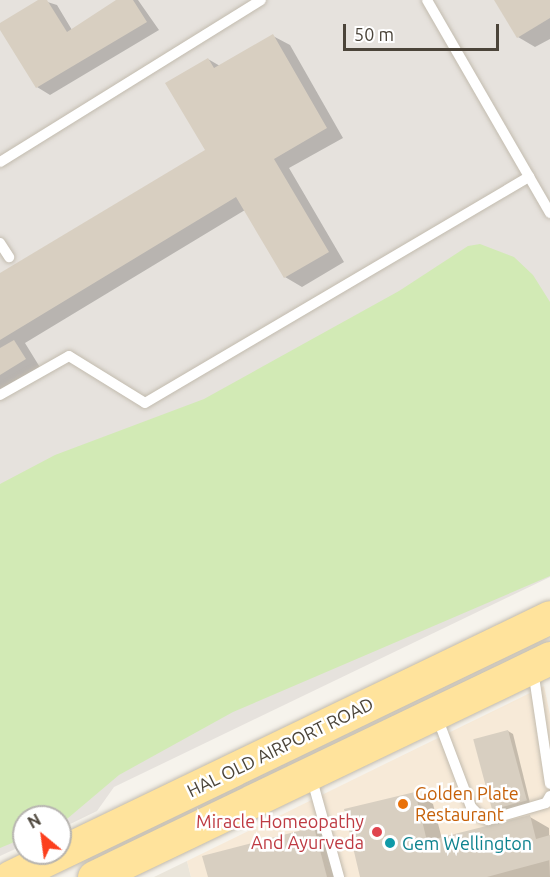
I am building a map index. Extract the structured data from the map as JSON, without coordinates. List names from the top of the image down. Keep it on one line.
{"streets":{"main road":["HAL OLD AIRPORT ROAD"]},"places":["Golden Plate Restaurant","Miracle Homeopathy And Ayurveda","Gem Wellington"],"scale_bar":"50 m","north":"top left"}
